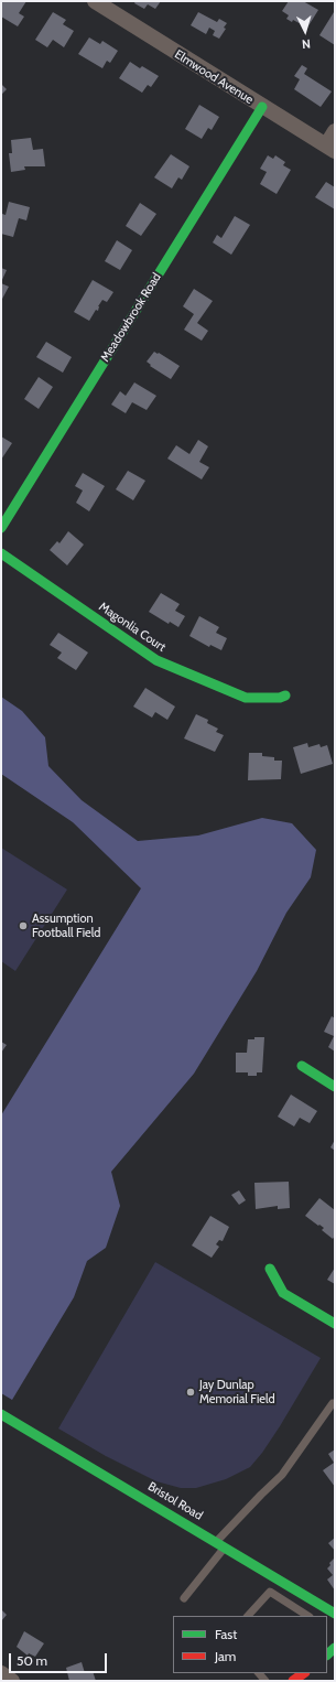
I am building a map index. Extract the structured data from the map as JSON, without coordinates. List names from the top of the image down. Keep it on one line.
{"streets":{"street":["Elmwood Avenue","Meadowbrook Road","Magonlia Court","Bristol Road"]},"crossings":[["Elmwood Avenue","Meadowbrook Road"]],"places":["Assumption Football Field","Jay Dunlap Memorial Field"],"legend":["Fast","Jam"],"scale_bar":"50 m","north":"bottom"}
